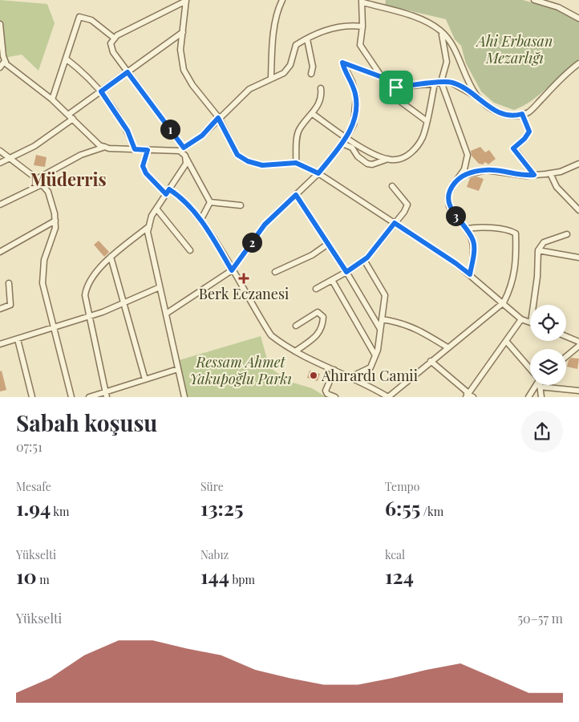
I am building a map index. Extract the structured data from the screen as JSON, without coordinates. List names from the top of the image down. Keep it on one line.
{"districts":["Müderris"],"parks":["Ahi Erbasan Mezarlığı","Ressam Ahmet Yakupoğlu Parkı"],"places":{"health":["Berk Eczanesi"],"other":["Ahırardı Camii"]},"page":{"pins":["1","3","2"],"heading":["Sabah koşusu","07:51"],"stats":[["Mesafe","1.94 km"],["Süre","13:25"],["Tempo","6:55 /km"],["Yükselti","10 m"],["Nabız","144 bpm"],["kcal","124"]],"chart":["Yükselti","50–57 m"]}}
